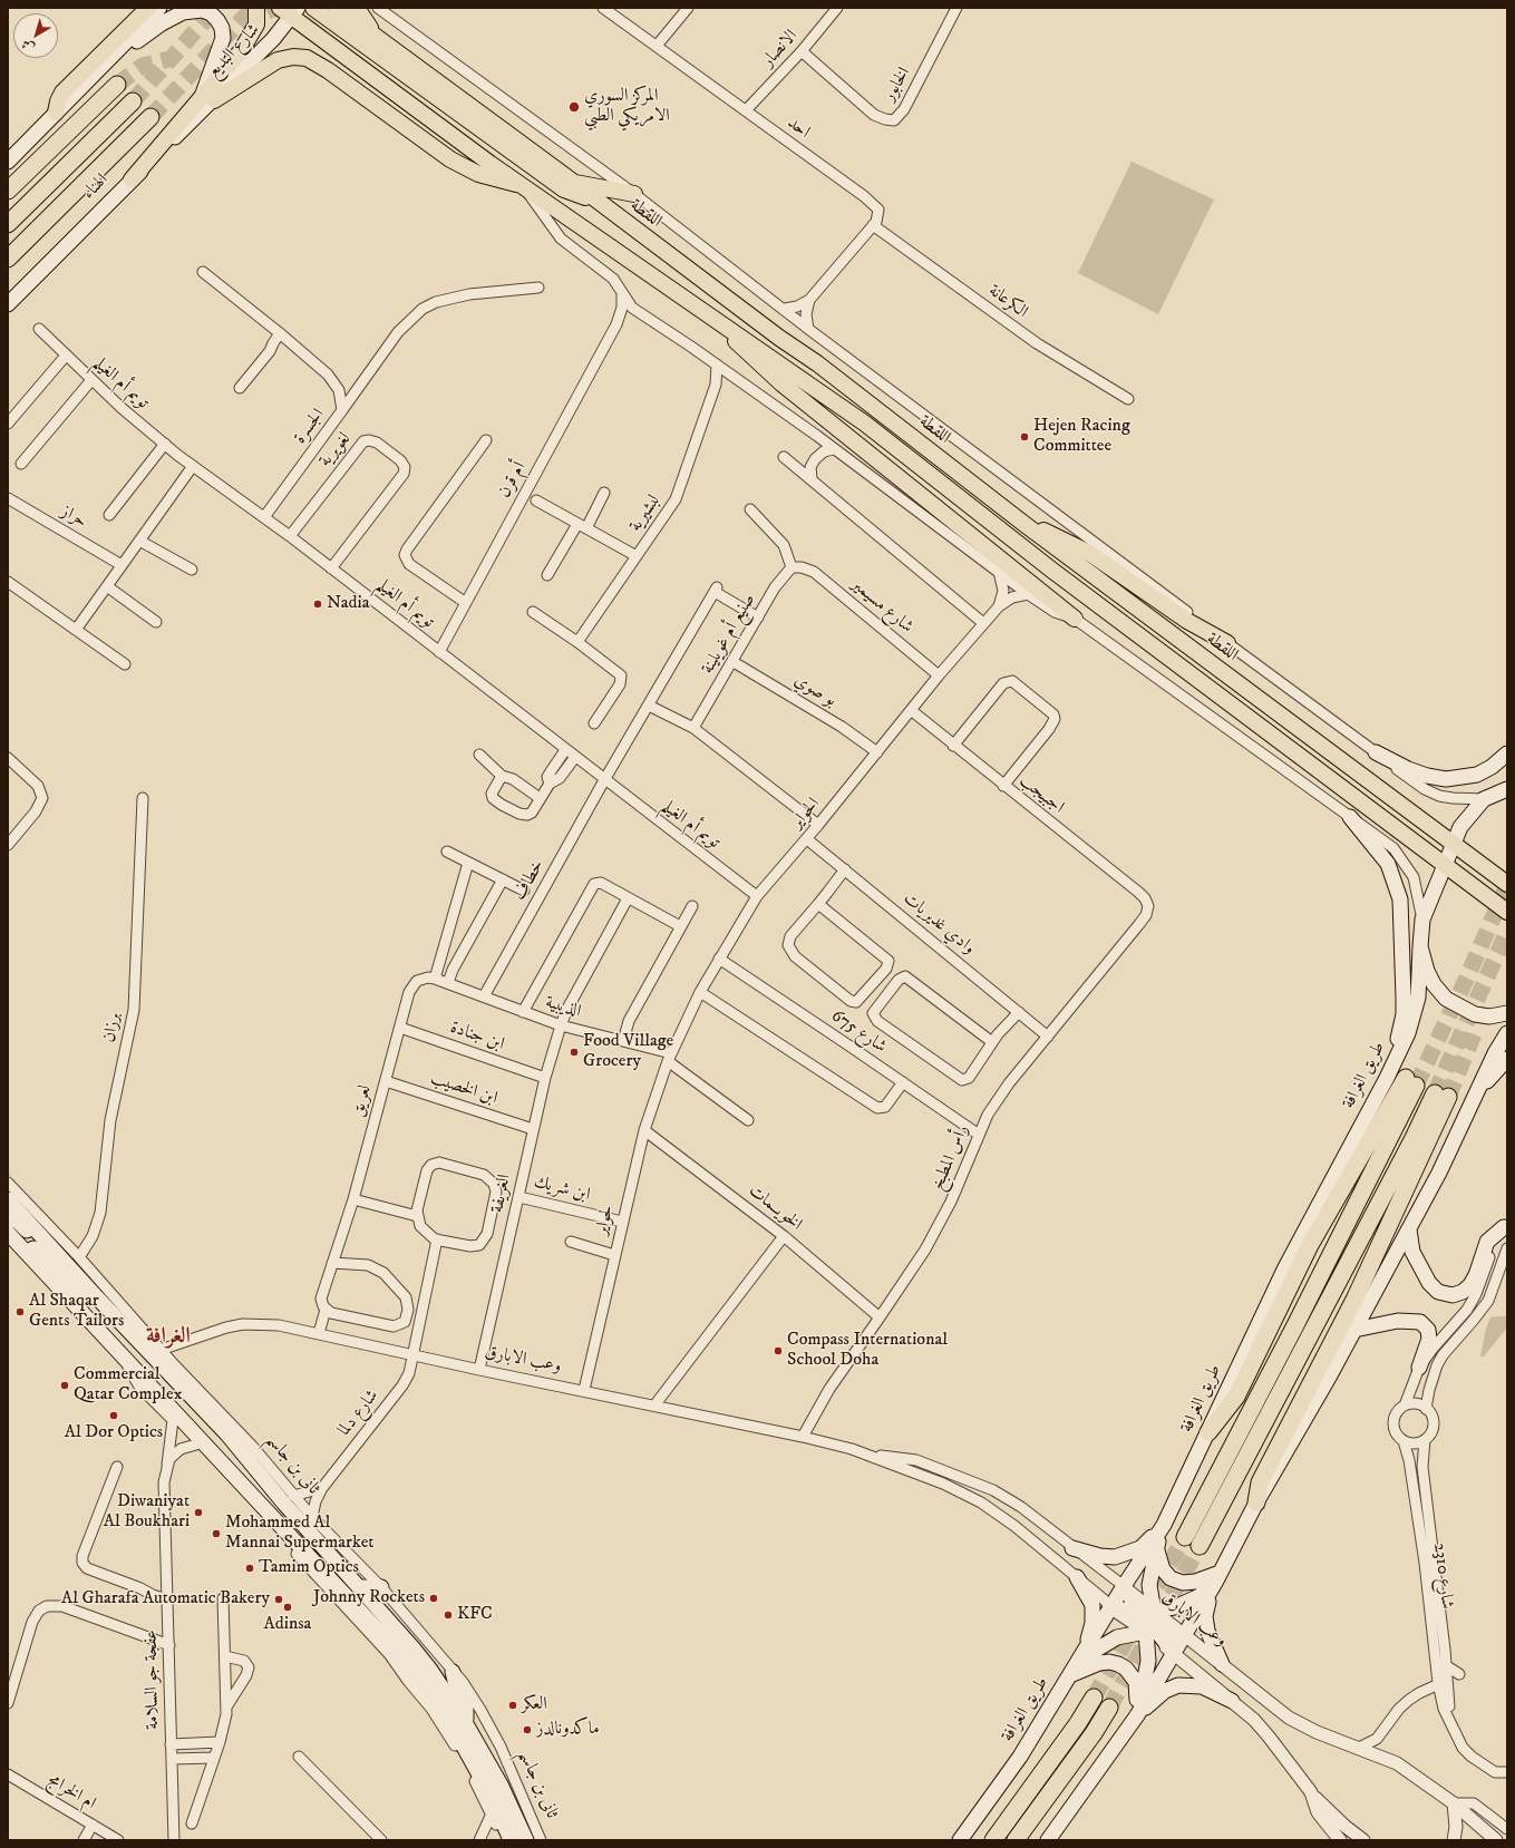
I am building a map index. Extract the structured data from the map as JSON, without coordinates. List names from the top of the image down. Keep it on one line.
{"streets":{"highway":["الهناء"],"main road":["شارع البديع","اللقطة","طريق الغرافة","ثانى بن جاسم"],"street":["الانصار","الخابور","احد","الكرعانة","تويم أم الغيلم","الجسرة","لغويرية","أم قرن","لبشيرية","حراز","شارع مسيمير","صنيع أم غويلينة","بو صوي","اجبيجب","الحواير","خطاف","وادي غديريات","الذيبية","برزان","شارع 675","ابن جنادة","ابن الخصيب","لعريق","رأس المطبخ","ابن شريك","الغريفة","الخويــمات","لحواير","وعب الابارق","شارع دلما","شارع 2310","عفجة جو السلامة","ام الخرامج"]},"crossings":[["الانصار","الخابور"],["الانصار","احد"],["احد","الكرعانة"],["اللقطة","طريق الغرافة"],["تويم أم الغيلم","الجسرة"],["تويم أم الغيلم","لغويرية"],["تويم أم الغيلم","أم قرن"],["تويم أم الغيلم","الحواير"],["تويم أم الغيلم","خطاف"],["شارع مسيمير","صنيع أم غويلينة"],["شارع مسيمير","الحواير"],["صنيع أم غويلينة","بو صوي"],["بو صوي","الحواير"],["اجبيجب","الحواير"],["اجبيجب","رأس المطبخ"],["الحواير","وادي غديريات"],["الحواير","الذيبية"],["الحواير","شارع 675"],["الحواير","لحواير"],["خطاف","الذيبية"],["وادي غديريات","رأس المطبخ"],["الذيبية","الغريفة"],["الذيبية","لحواير"],["برزان","ثانى بن جاسم"],["شارع 675","رأس المطبخ"],["ابن جنادة","لعريق"],["ابن جنادة","الغريفة"],["طريق الغرافة","وعب الابارق"],["ابن الخصيب","لعريق"],["ابن الخصيب","الغريفة"],["رأس المطبخ","الخويــمات"],["رأس المطبخ","وعب الابارق"],["ابن شريك","الغريفة"],["ابن شريك","لحواير"],["الغريفة","وعب الابارق"],["الخويــمات","لحواير"],["لحواير","وعب الابارق"],["وعب الابارق","شارع دلما"],["وعب الابارق","ثانى بن جاسم"],["شارع دلما","ثانى بن جاسم"]],"districts":["الغرافة"],"places":["المركز السوري الامريكي الطبي","Hejen Racing Committee","Nadia","Food Village Grocery","Al Shaqar Gents Tailors","Compass International School Doha","Commercial Qatar Complex","Al Dor Optics","Diwaniyat Al Boukhari","Mohammed Al Mannai Supermarket","Tamim Optics","Johnny Rockets","Al Gharafa Automatic Bakery","Adinsa","KFC","العكر","ماكدونالدز"],"north":"bottom left"}
